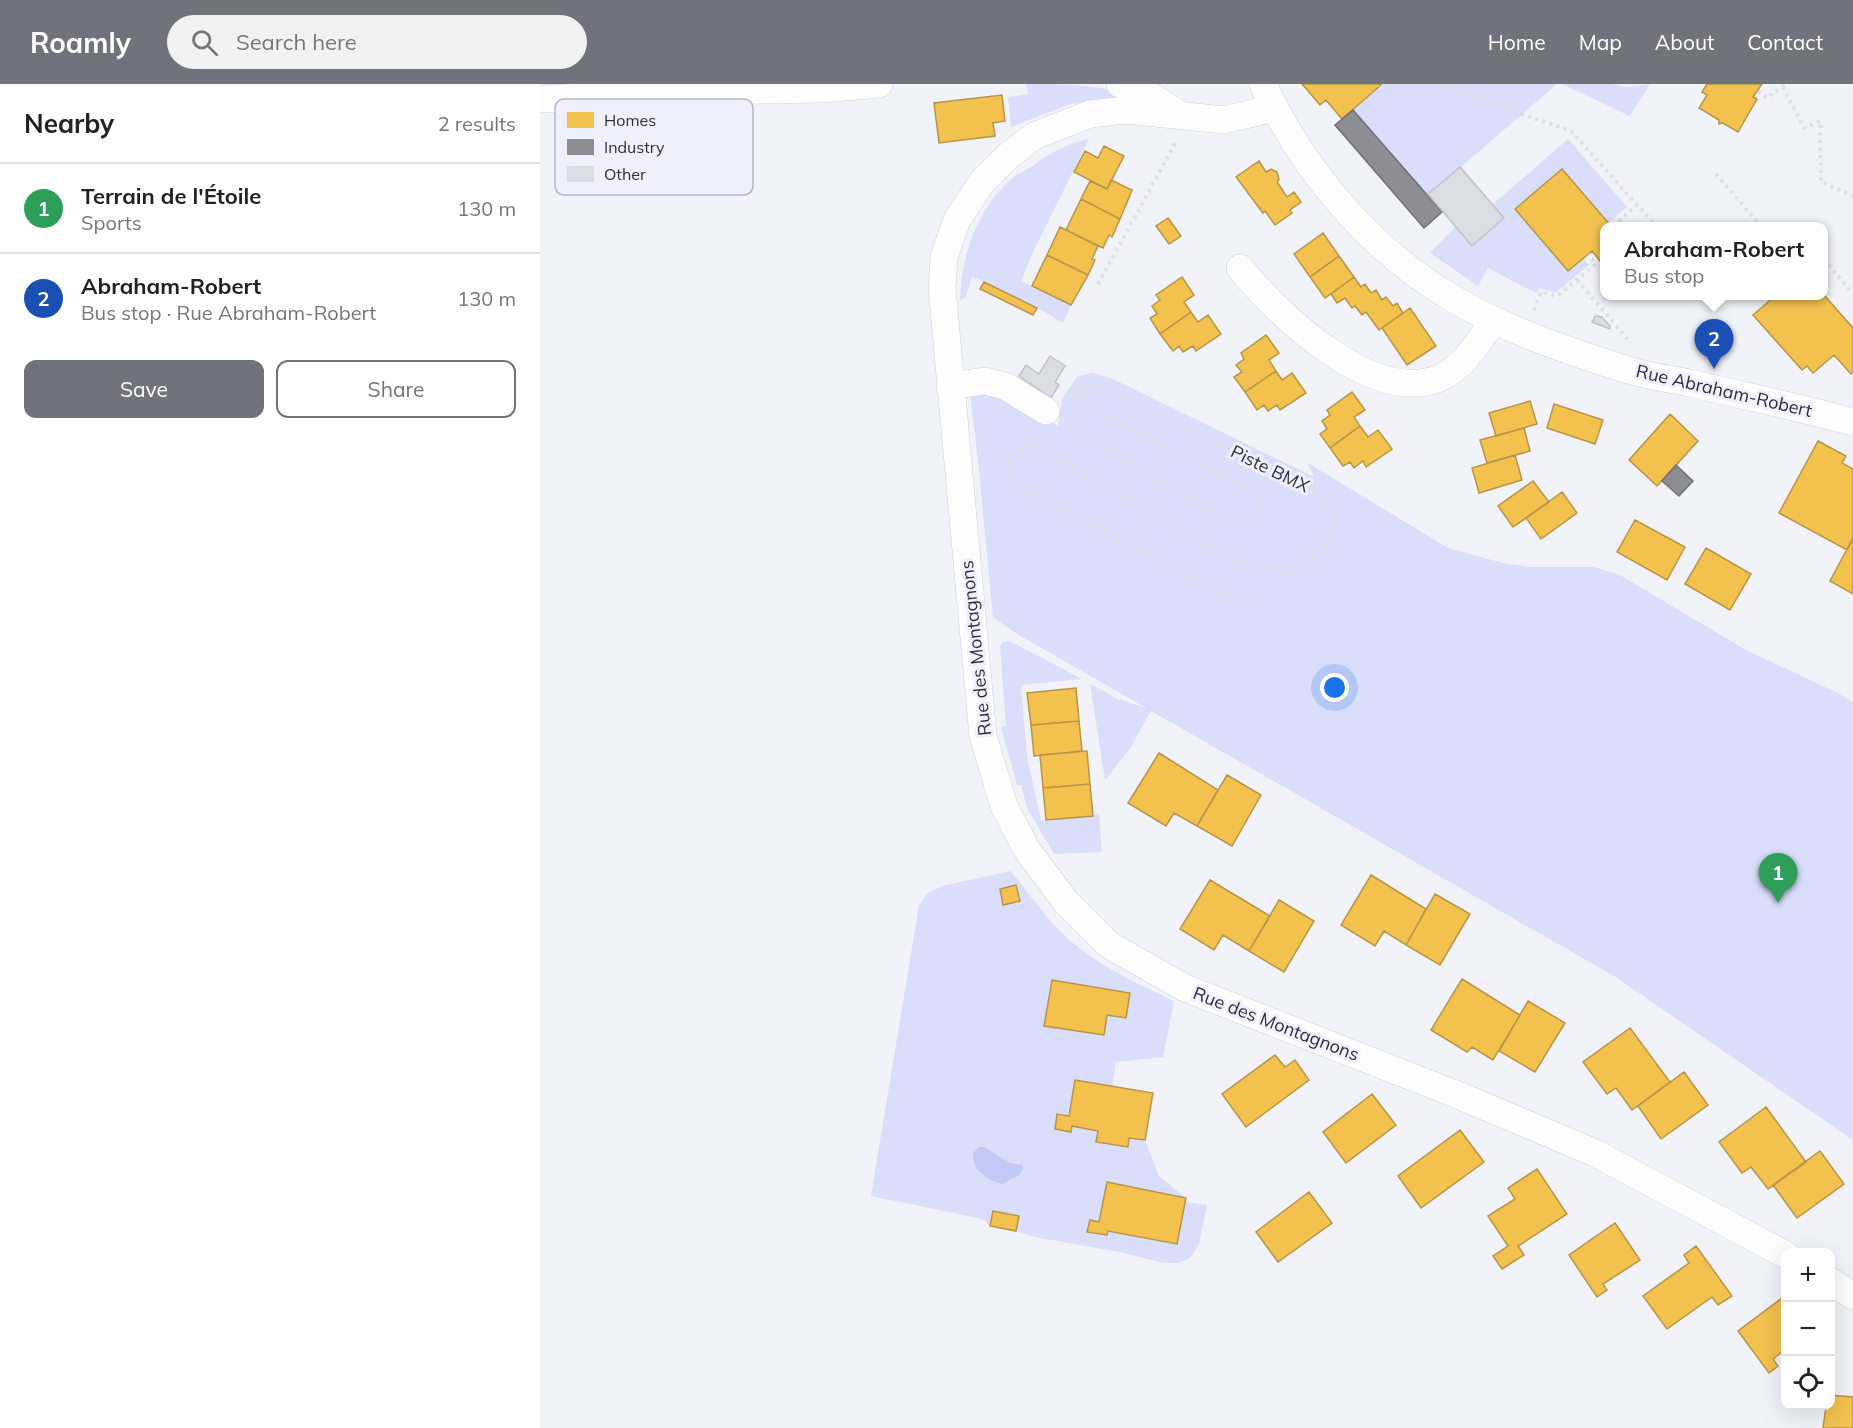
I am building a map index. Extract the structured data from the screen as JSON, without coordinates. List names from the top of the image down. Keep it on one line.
{"streets":{"street":["Rue Abraham-Robert","Rue des Montagnons"],"path":["Piste BMX"]},"crossings":[["Rue Abraham-Robert","Rue des Montagnons"]],"legend":["Homes","Industry","Other"],"page":{"header":"Roamly","search":"Search here","nav":["Home","Map","About","Contact"],"heading":["Nearby","2 results"],"list":[{"mark":"1","name":"Terrain de l'Étoile","note":"Sports","value":"130 m"},{"mark":"2","name":"Abraham-Robert","note":"Bus stop · Rue Abraham-Robert","value":"130 m"}],"popup":["Abraham-Robert","Bus stop"],"pins":["2","1"],"buttons":["Save","Share"],"map_buttons":["+","−"]}}
